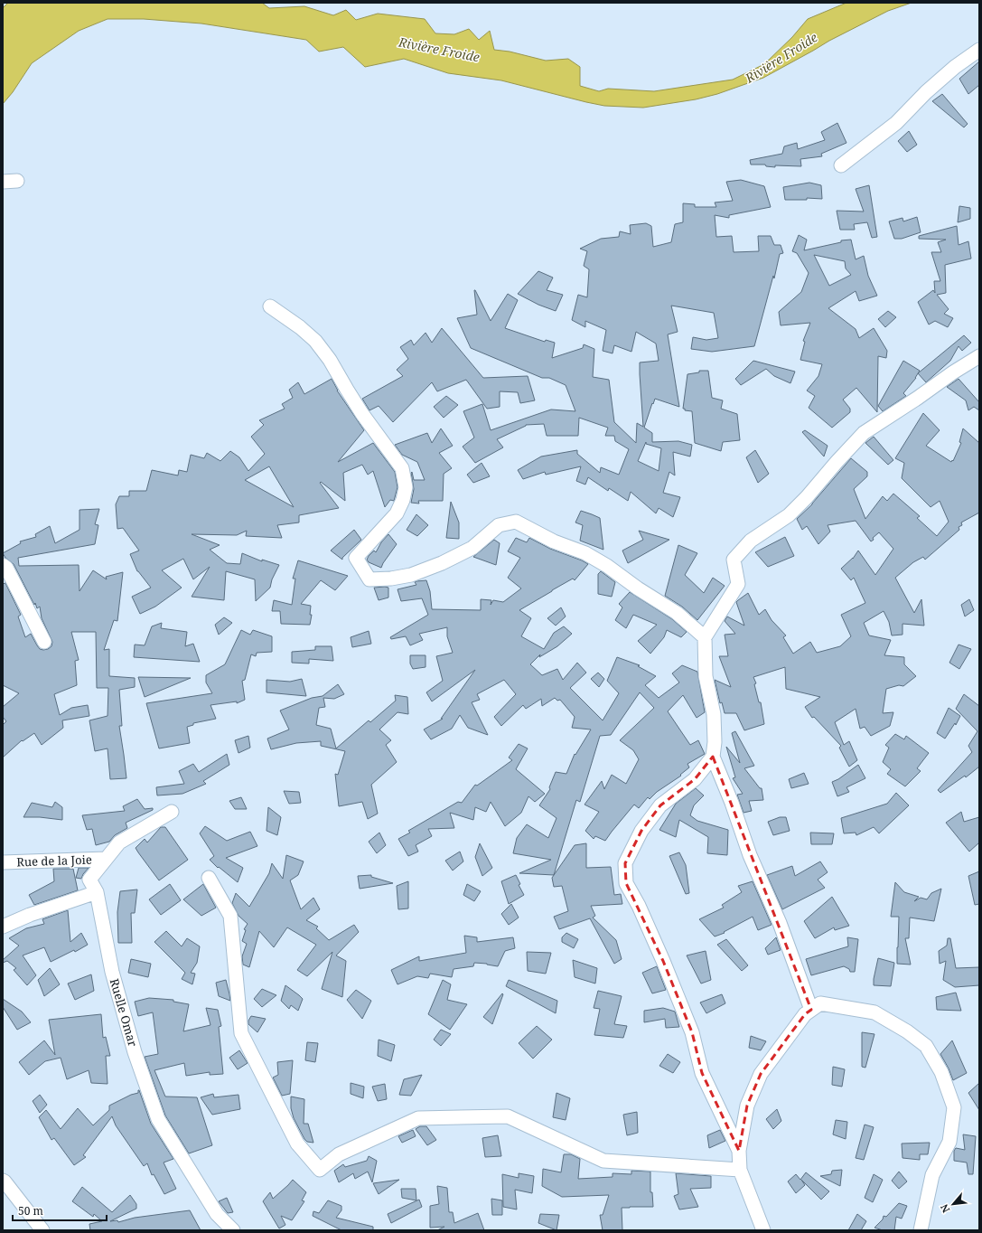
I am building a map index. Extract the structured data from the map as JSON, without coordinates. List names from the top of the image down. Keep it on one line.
{"streets":{"street":["Rue de la Joie","Ruelle Omar"]},"crossings":[["Rue de la Joie","Ruelle Omar"]],"water":["Rivière Froide"],"scale_bar":"50 m","north":"bottom left"}
